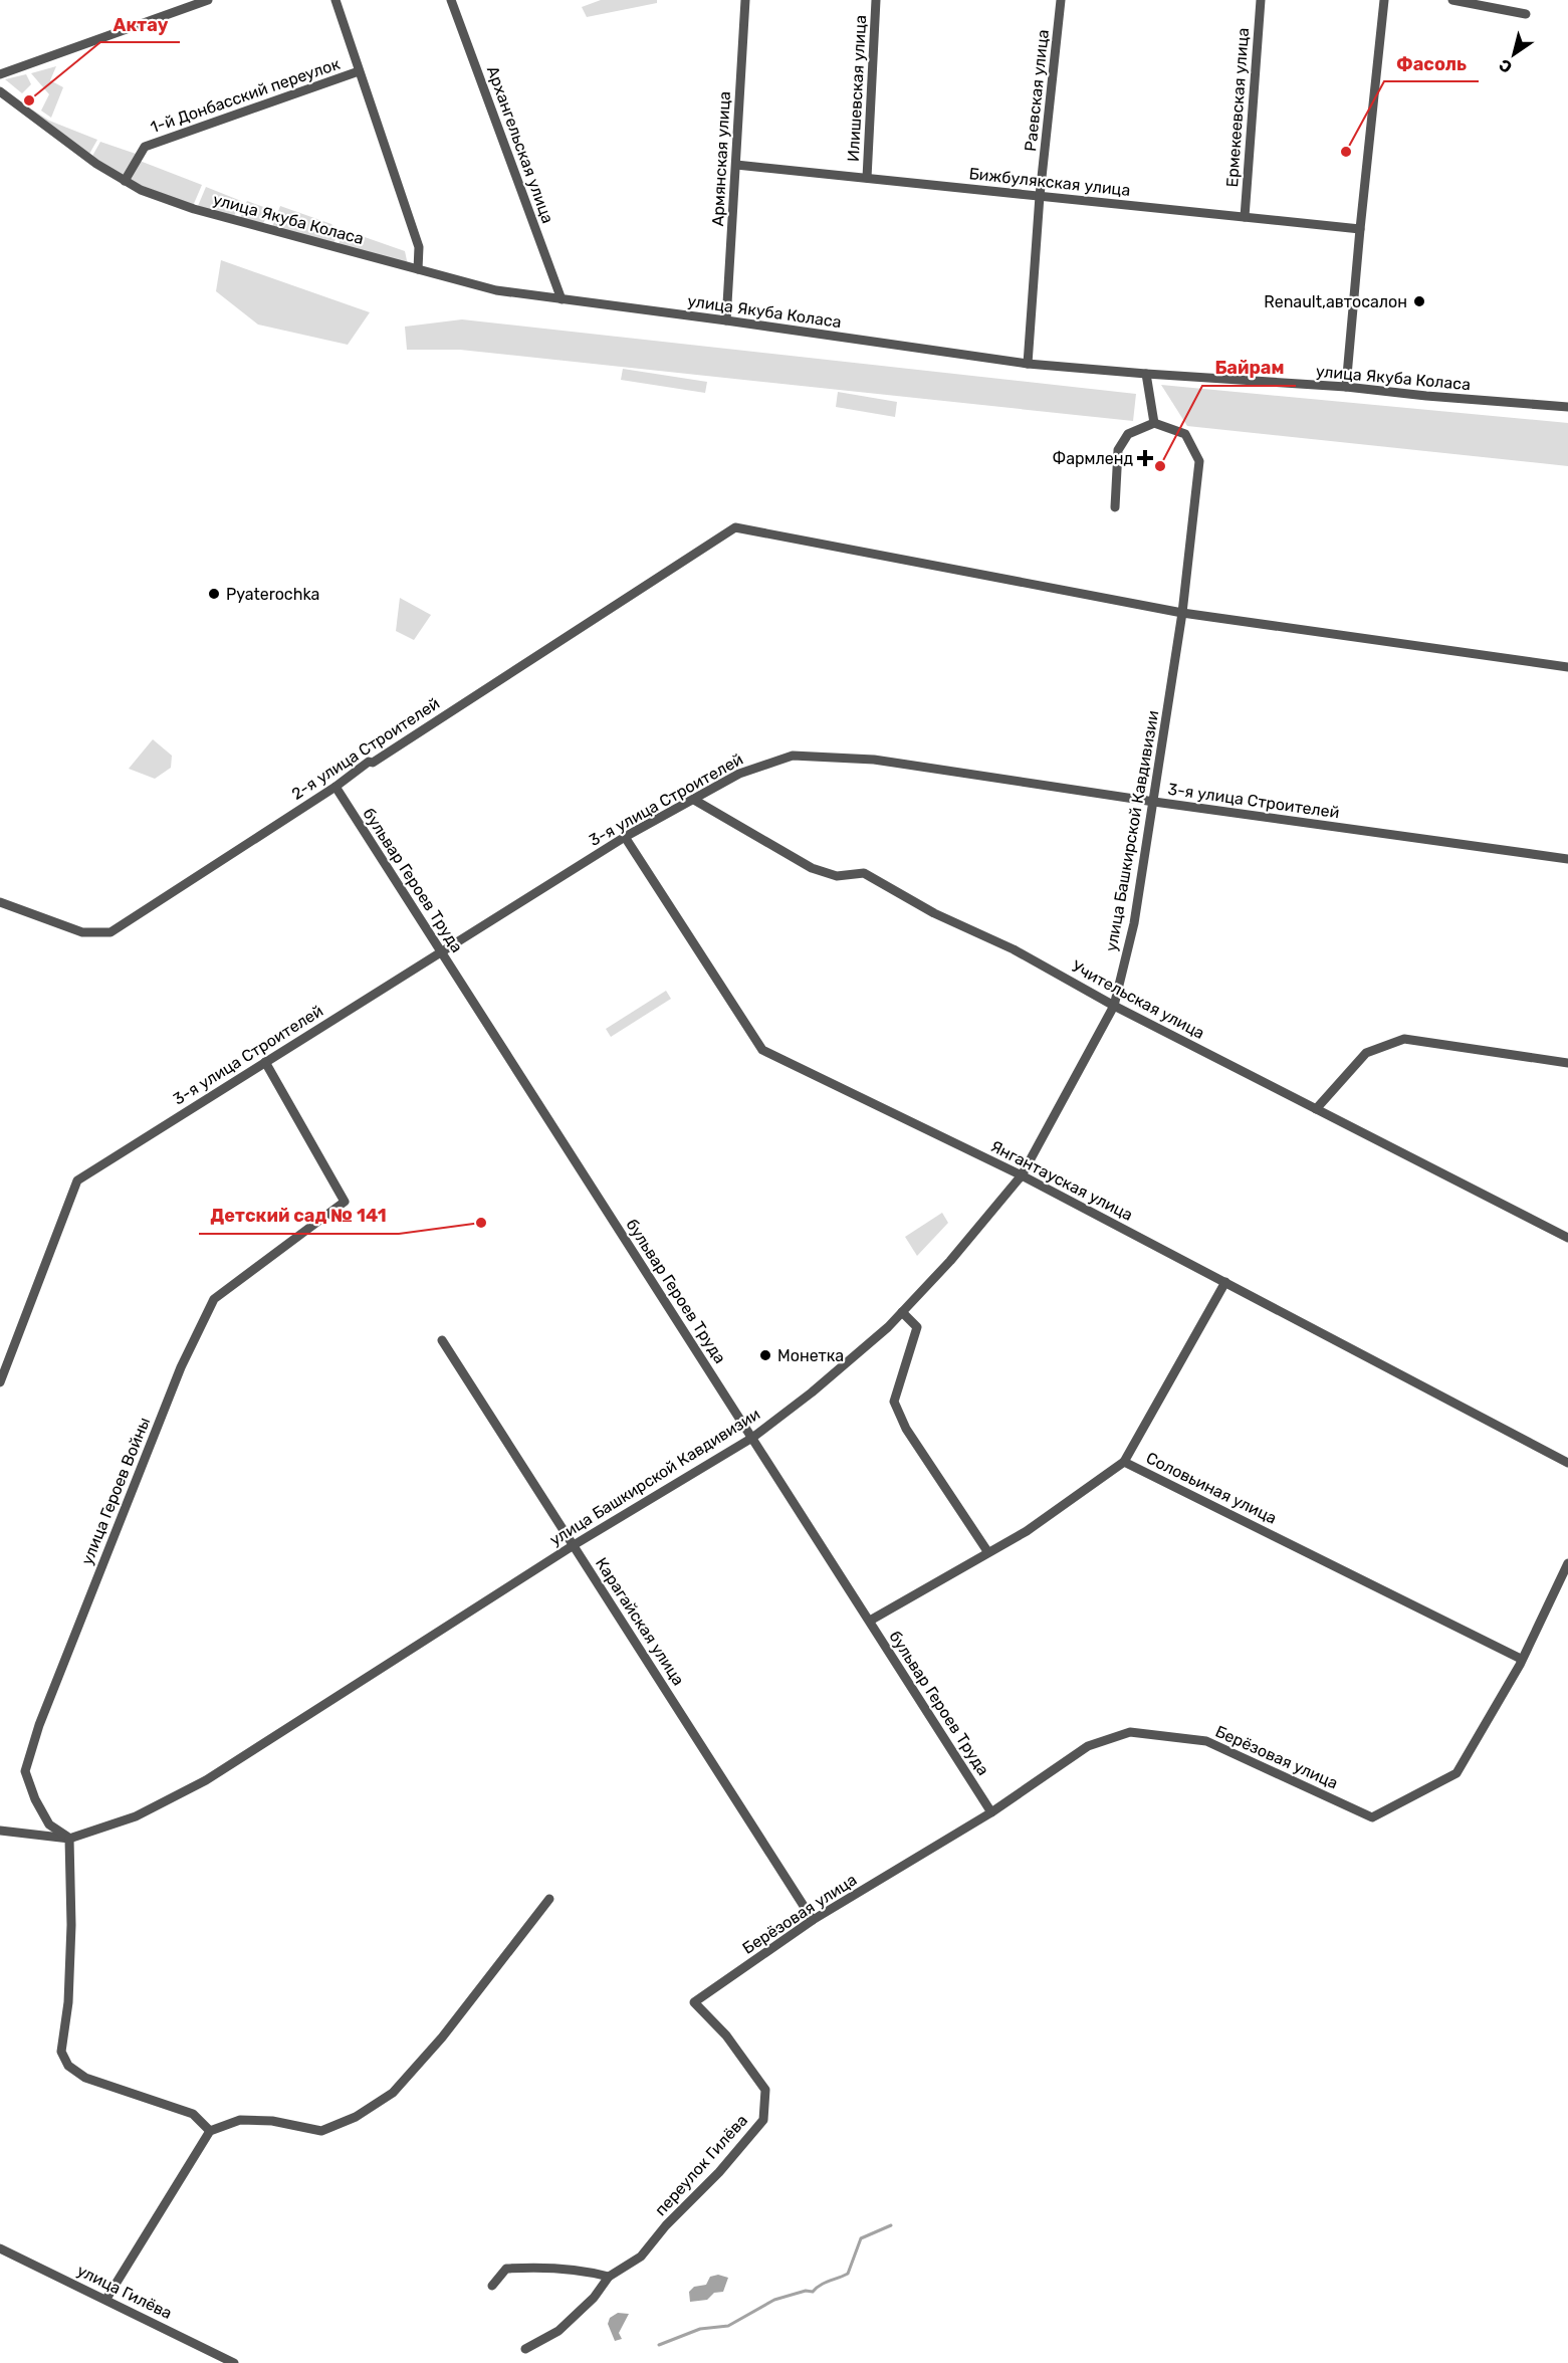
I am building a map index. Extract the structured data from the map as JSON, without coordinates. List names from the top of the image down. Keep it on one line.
{"streets":{"street":["Илишевская улица","Раевская улица","1-й Донбасский переулок","Ермекеевская улица","Архангельская улица","Армянская улица","Бижбулякская улица","улица Якуба Коласа","2-я улица Строителей","3-я улица Строителей","улица Башкирской Кавдивизии","бульвар Героев Труда","Учительская улица","Янгантауская улица","Соловьиная улица","улица Героев Войны","Карагайская улица","Берёзовая улица","переулок Гилёва","улица Гилёва"]},"crossings":[["Илишевская улица","Бижбулякская улица"],["Раевская улица","Бижбулякская улица"],["Раевская улица","улица Якуба Коласа"],["1-й Донбасский переулок","улица Якуба Коласа"],["Ермекеевская улица","Бижбулякская улица"],["Архангельская улица","улица Якуба Коласа"],["Армянская улица","Бижбулякская улица"],["Армянская улица","улица Якуба Коласа"],["2-я улица Строителей","улица Башкирской Кавдивизии"],["2-я улица Строителей","бульвар Героев Труда"],["3-я улица Строителей","улица Башкирской Кавдивизии"],["3-я улица Строителей","бульвар Героев Труда"],["3-я улица Строителей","Учительская улица"],["3-я улица Строителей","Янгантауская улица"],["3-я улица Строителей","улица Героев Войны"],["улица Башкирской Кавдивизии","бульвар Героев Труда"],["улица Башкирской Кавдивизии","Учительская улица"],["улица Башкирской Кавдивизии","Янгантауская улица"],["улица Башкирской Кавдивизии","улица Героев Войны"],["улица Башкирской Кавдивизии","Карагайская улица"],["бульвар Героев Труда","Соловьиная улица"],["бульвар Героев Труда","Берёзовая улица"],["Соловьиная улица","Берёзовая улица"],["Карагайская улица","Берёзовая улица"],["Берёзовая улица","переулок Гилёва"]],"places":{"other":["Актау","Фасоль","Renault,автосалон","Байрам","Pyaterochka","Детский сад № 141","Монетка"],"health":["Фармленд"]},"north":"bottom left"}
